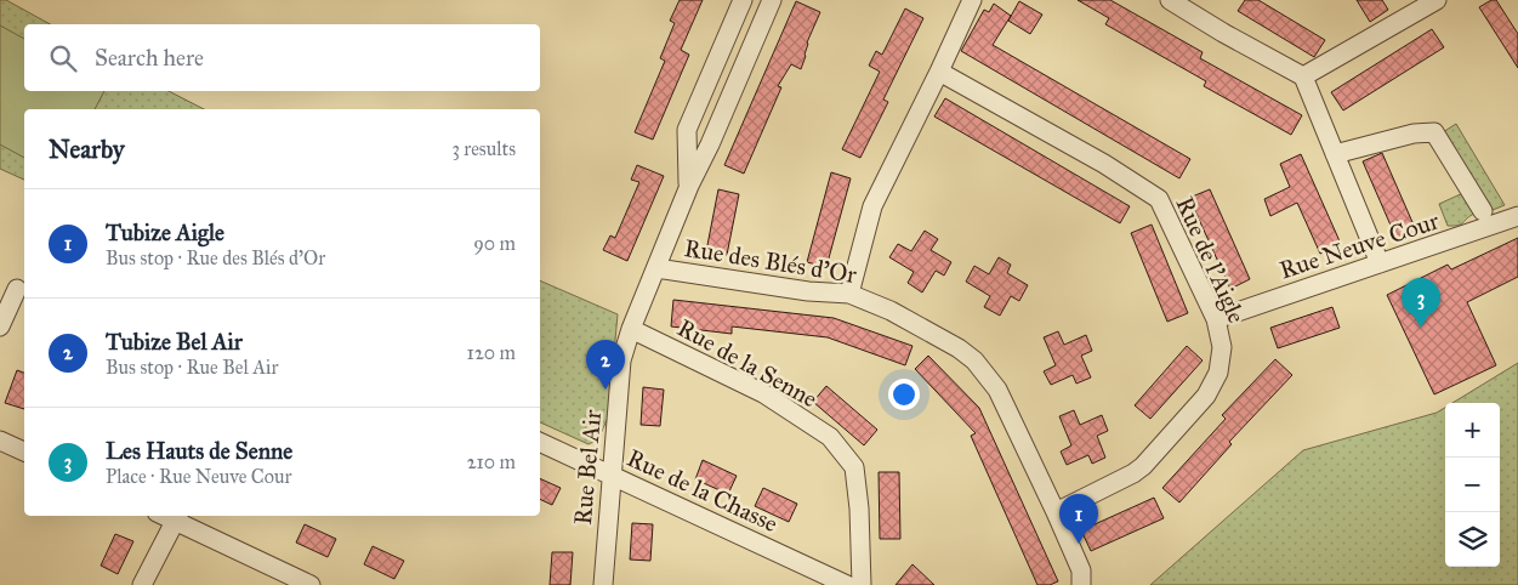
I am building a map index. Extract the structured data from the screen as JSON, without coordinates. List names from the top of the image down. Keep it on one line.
{"streets":{"street":["Rue Neuve Cour","Rue de l'Aigle","Rue des Blés d'Or","Rue de la Senne","Rue Bel Air","Rue de la Chasse"]},"crossings":[["Rue Neuve Cour","Rue de l'Aigle"],["Rue de l'Aigle","Rue des Blés d'Or"],["Rue des Blés d'Or","Rue Bel Air"],["Rue de la Senne","Rue Bel Air"],["Rue Bel Air","Rue de la Chasse"]],"page":{"search":"Search here","heading":["Nearby","3 results"],"list":[{"mark":"1","name":"Tubize Aigle","note":"Bus stop · Rue des Blés d'Or","value":"90 m"},{"mark":"2","name":"Tubize Bel Air","note":"Bus stop · Rue Bel Air","value":"120 m"},{"mark":"3","name":"Les Hauts de Senne","note":"Place · Rue Neuve Cour","value":"210 m"}],"pins":["3","2","1"],"map_buttons":["+","−"]}}
